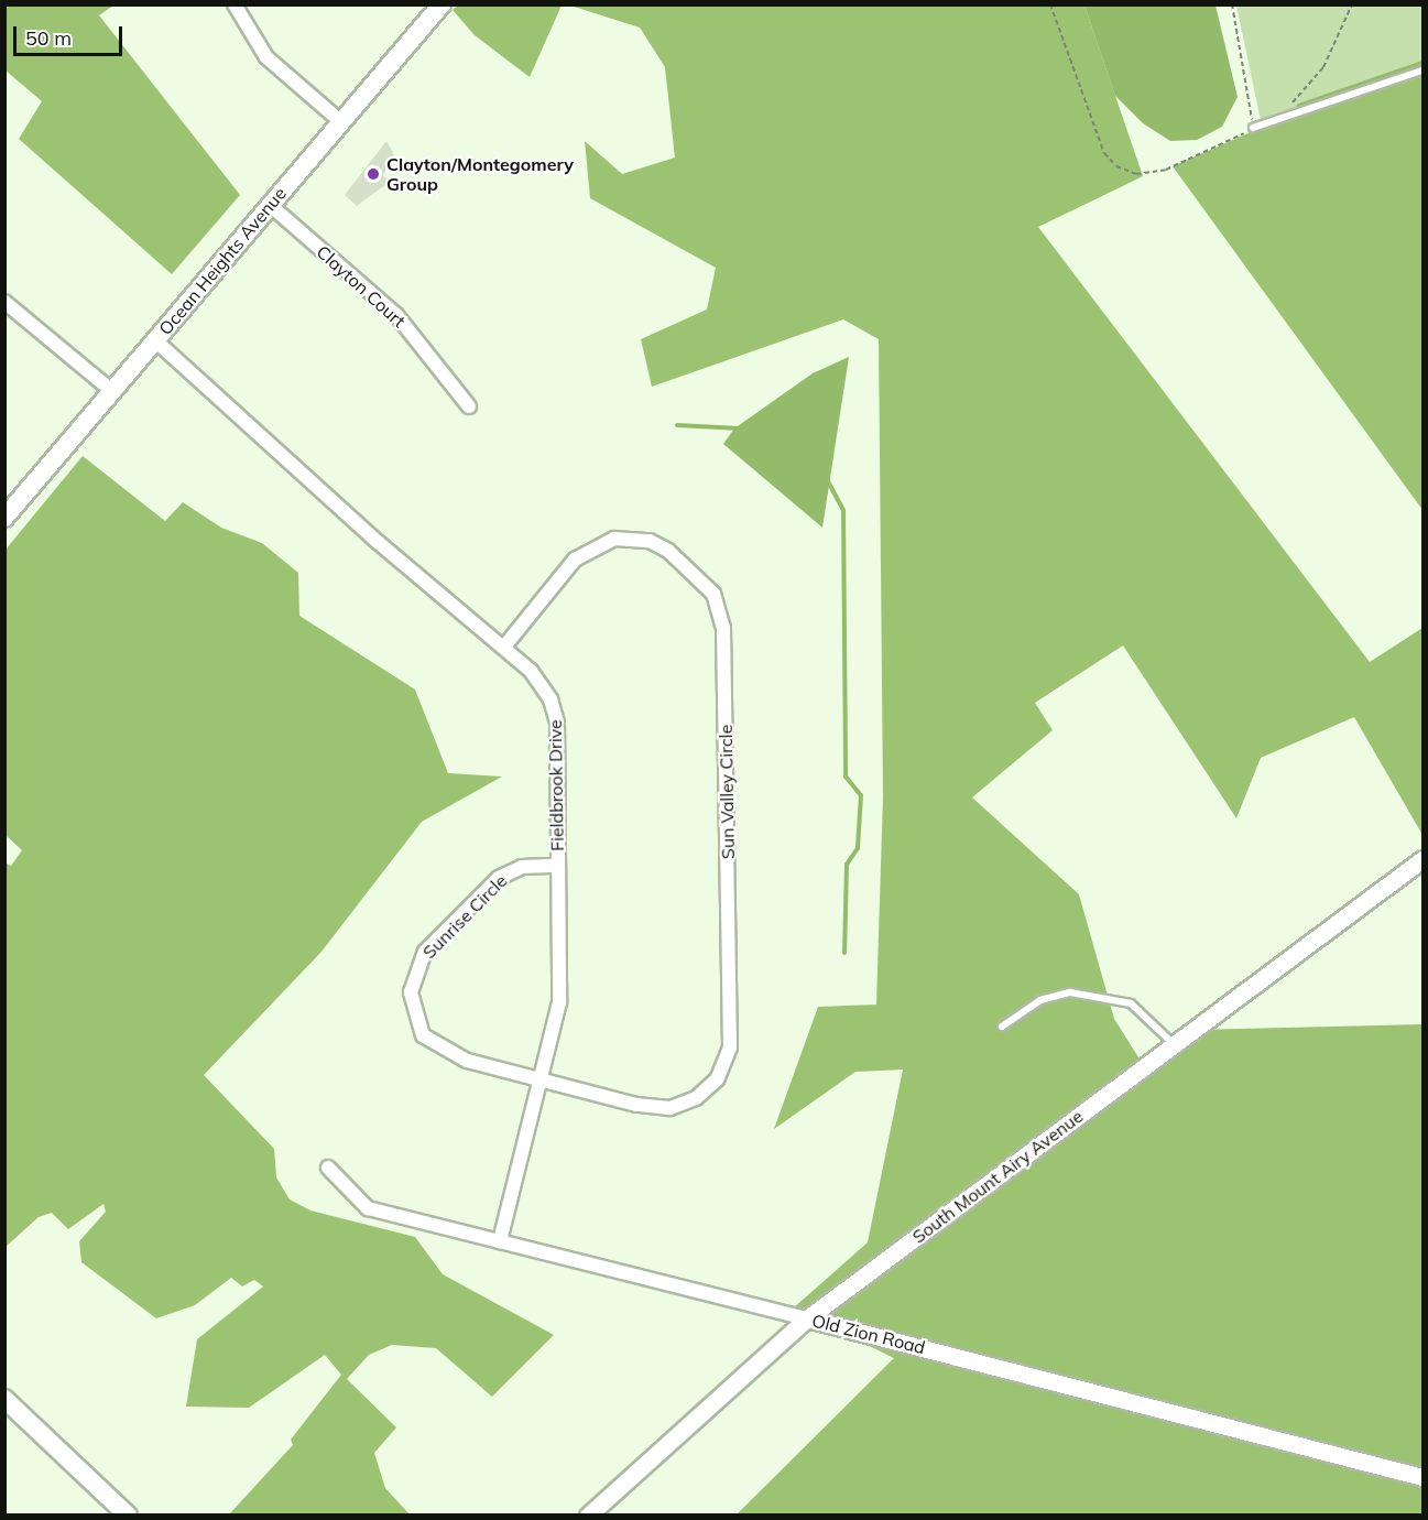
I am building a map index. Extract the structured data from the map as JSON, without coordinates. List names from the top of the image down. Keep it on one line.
{"streets":{"main road":["Ocean Heights Avenue"],"street":["Clayton Court","Fieldbrook Drive","Sun Valley Circle","Sunrise Circle","South Mount Airy Avenue","Old Zion Road"]},"crossings":[["Ocean Heights Avenue","Clayton Court"],["Ocean Heights Avenue","Fieldbrook Drive"],["Fieldbrook Drive","Sun Valley Circle"],["Fieldbrook Drive","Sunrise Circle"],["Fieldbrook Drive","Old Zion Road"],["Sun Valley Circle","Sunrise Circle"],["South Mount Airy Avenue","Old Zion Road"]],"places":["Clayton/Montegomery Group"],"scale_bar":"50 m"}
